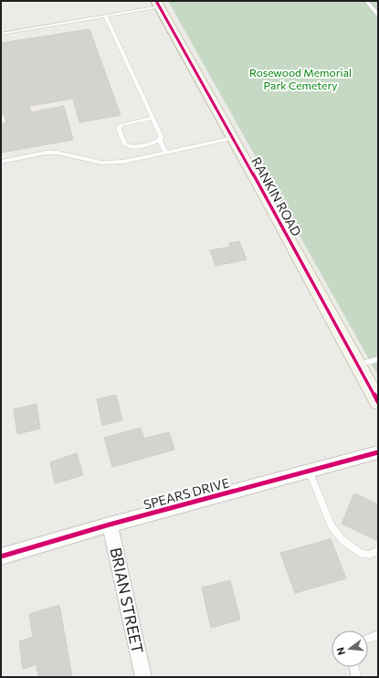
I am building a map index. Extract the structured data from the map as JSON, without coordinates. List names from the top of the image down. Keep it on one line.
{"streets":{"street":["RANKIN ROAD","SPEARS DRIVE","BRIAN STREET"]},"crossings":[["SPEARS DRIVE","BRIAN STREET"]],"parks":["Rosewood Memorial Park Cemetery"],"north":"left"}
